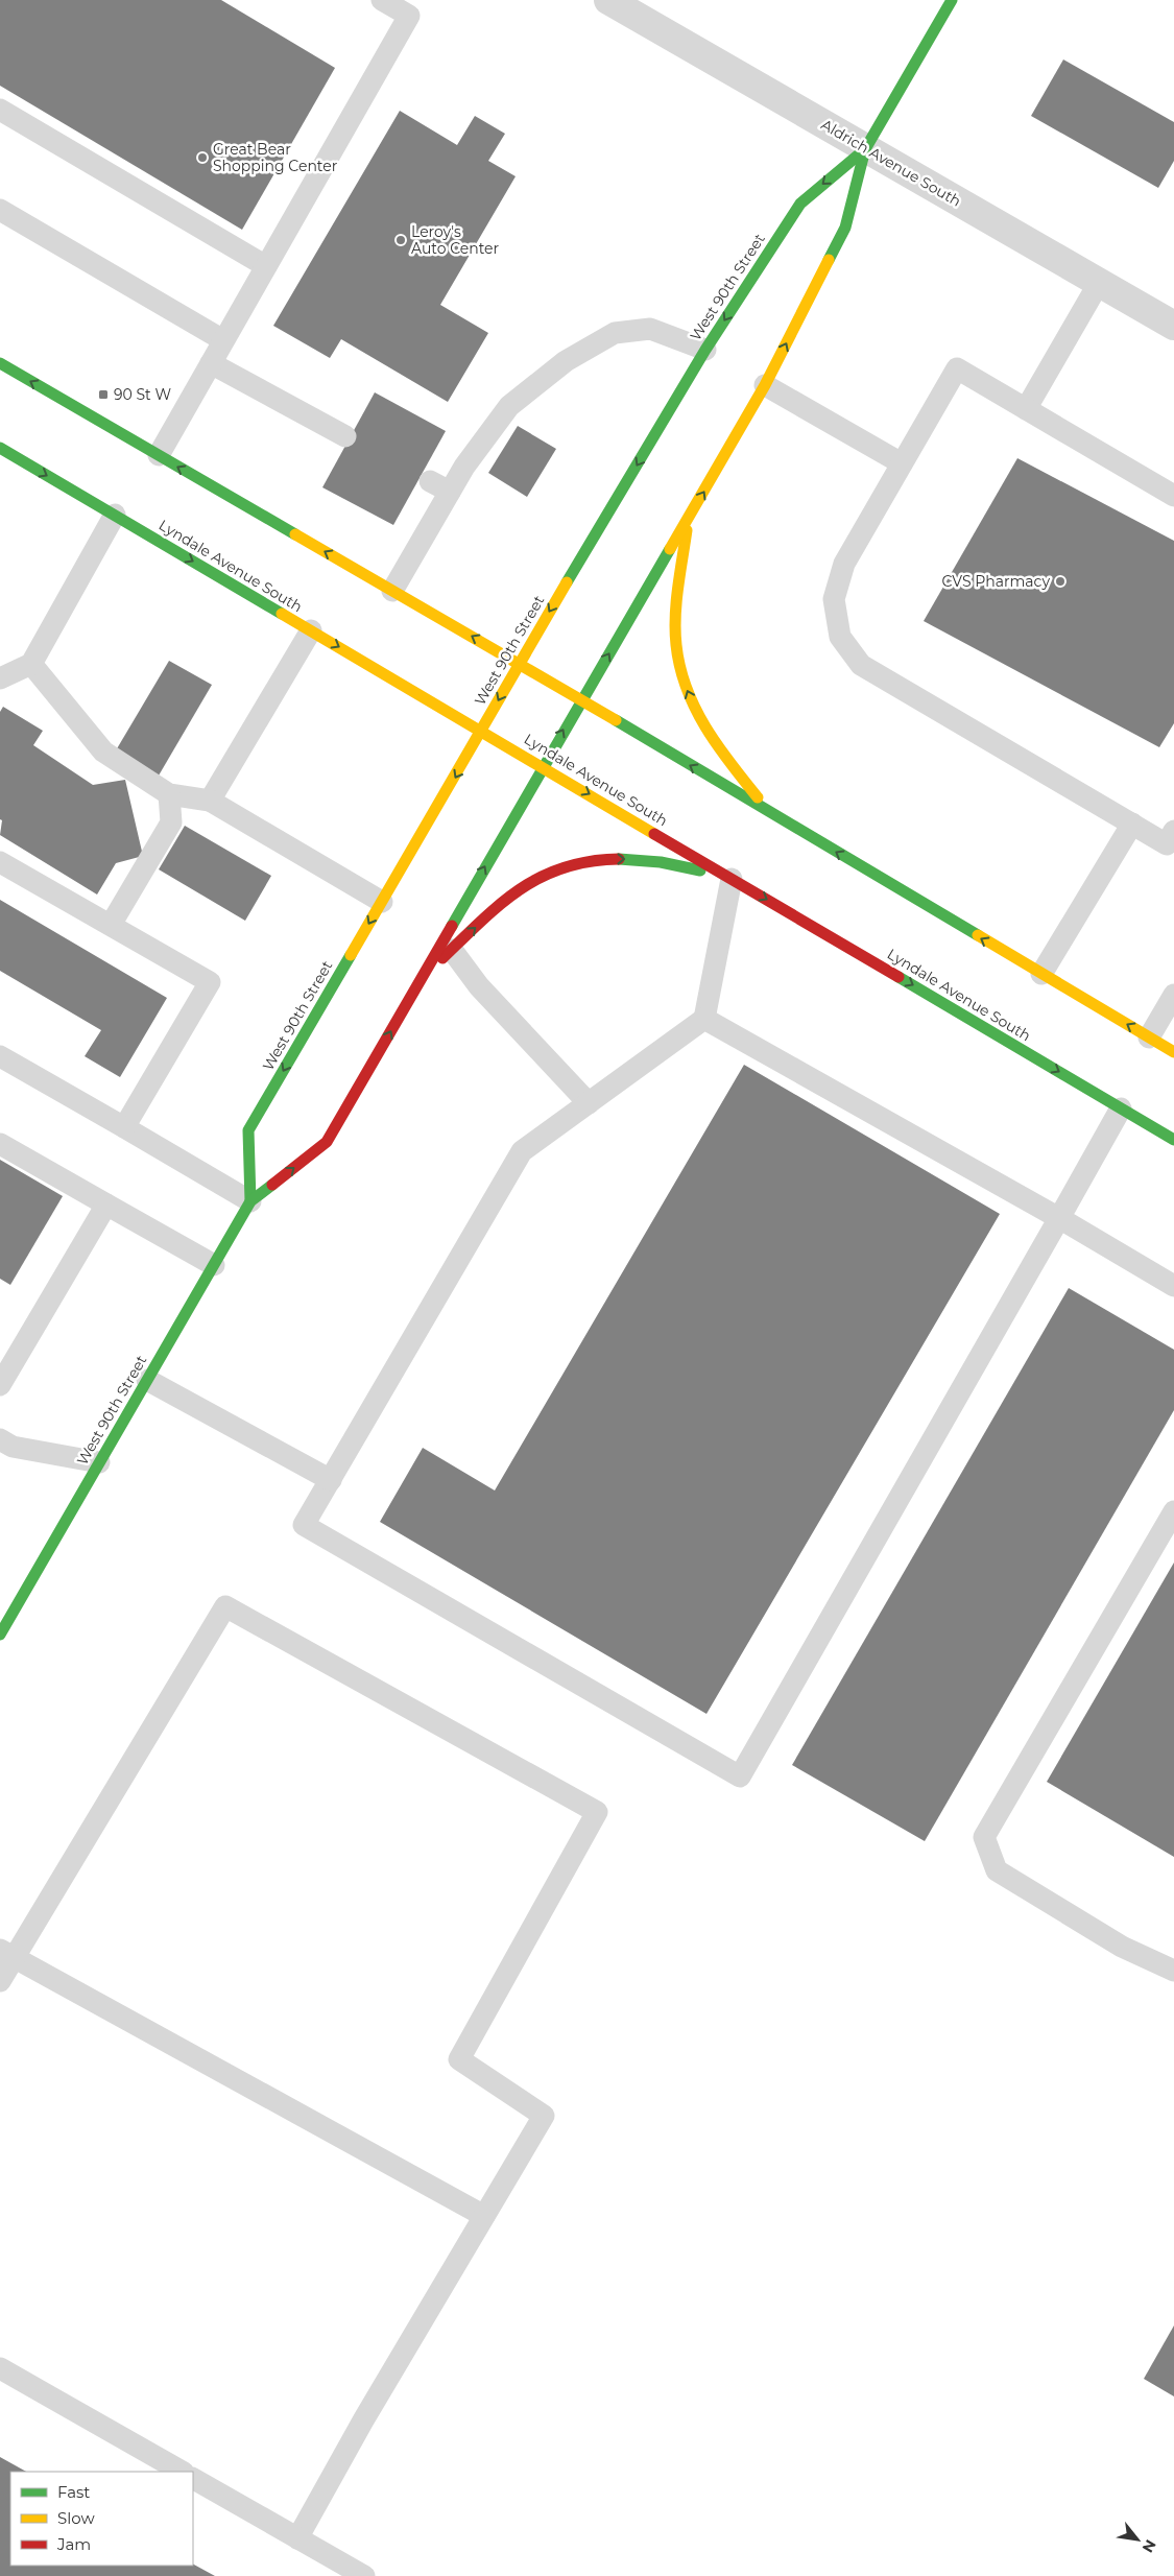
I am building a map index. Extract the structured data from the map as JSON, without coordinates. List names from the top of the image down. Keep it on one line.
{"streets":{"street":["Aldrich Avenue South","West 90th Street","Lyndale Avenue South"]},"crossings":[["Aldrich Avenue South","West 90th Street"],["West 90th Street","Lyndale Avenue South"]],"places":{"other":["Great Bear Shopping Center","Leroy's Auto Center","CVS Pharmacy"],"transit":["90 St W"]},"legend":["Fast","Slow","Jam"],"north":"bottom right"}
